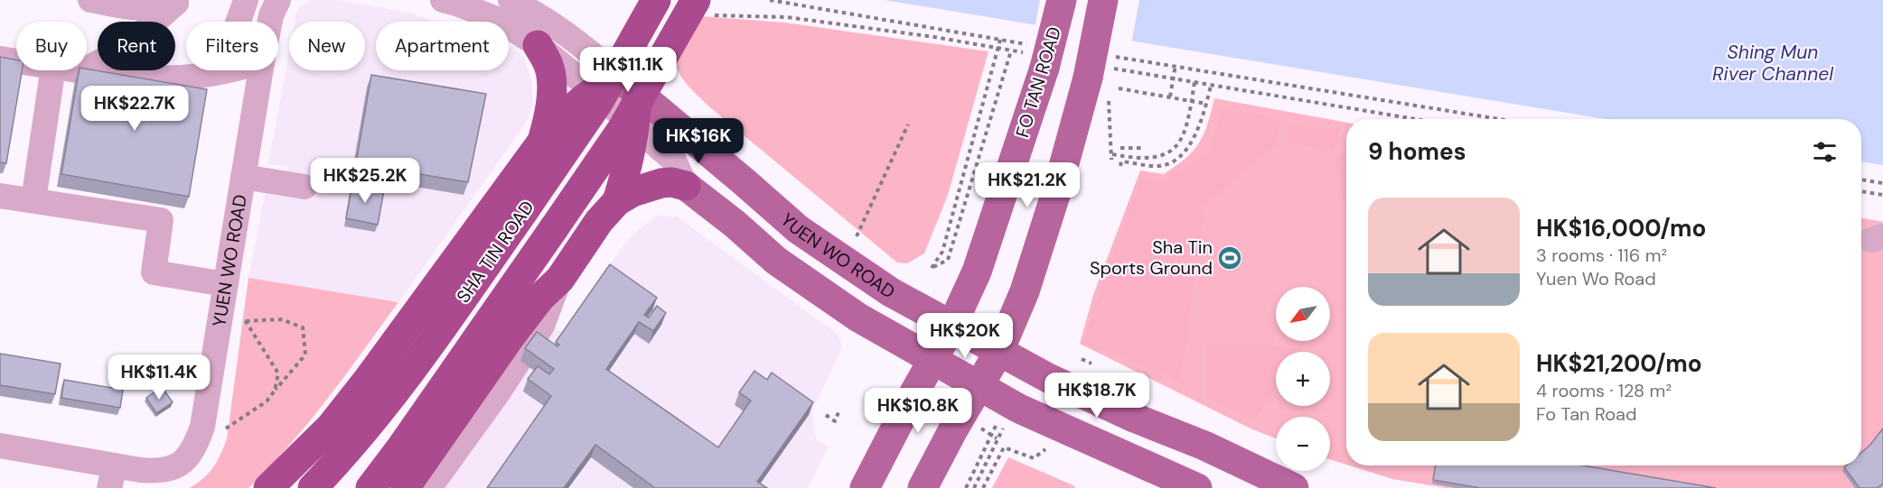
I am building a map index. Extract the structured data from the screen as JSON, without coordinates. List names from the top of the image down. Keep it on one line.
{"streets":{"highway":["SHA TIN ROAD"],"main road":["FO TAN ROAD","YUEN WO ROAD"]},"crossings":[["FO TAN ROAD","YUEN WO ROAD"]],"water":["Shing Mun River Channel"],"places":{"sports":["Sha Tin Sports Ground"]},"north":"bottom left","page":{"chip":["Buy","Rent","Filters","New","Apartment"],"price":["HK$11.1K","HK$22.7K","HK$16K","HK$25.2K","HK$21.2K","HK$20K","HK$11.4K","HK$18.7K","HK$10.8K"],"heading":"9 homes","list":[{"name":"HK$16,000/mo","note":"3 rooms · 116 m² · Yuen Wo Road"},{"name":"HK$21,200/mo","note":"4 rooms · 128 m² · Fo Tan Road"}],"map_buttons":["+","−"]}}
